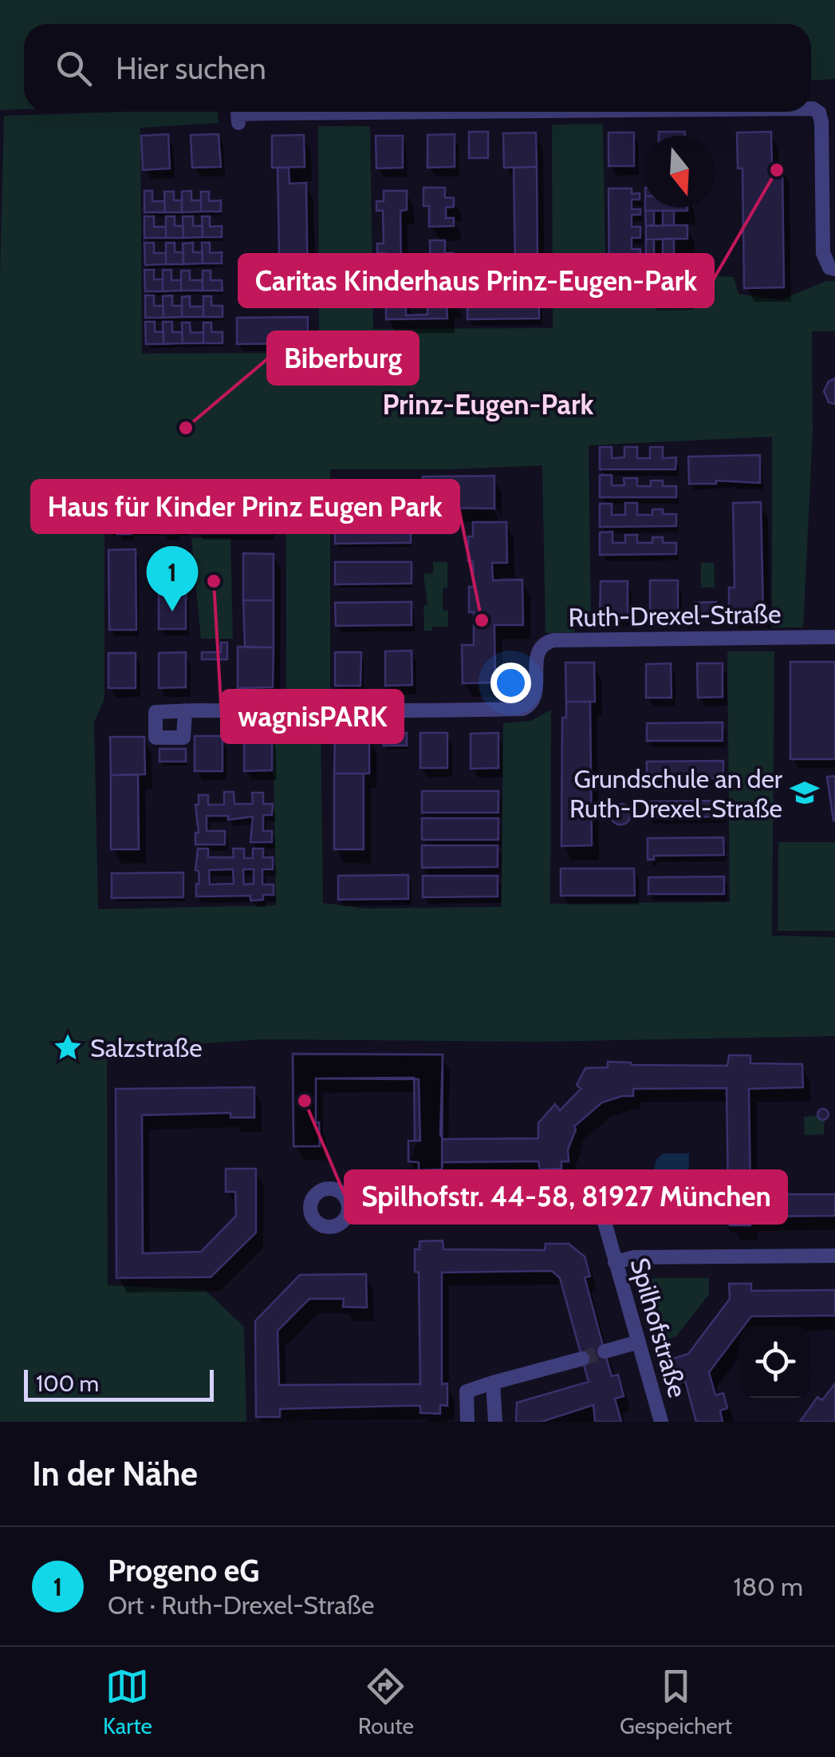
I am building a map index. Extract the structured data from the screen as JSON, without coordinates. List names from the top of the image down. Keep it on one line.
{"streets":{"street":["Ruth-Drexel-Straße","Spilhofstraße"]},"districts":["Prinz-Eugen-Park"],"places":{"other":["Caritas Kinderhaus Prinz-Eugen-Park","Biberburg","wagnisPARK","Haus für Kinder Prinz Eugen Park","Spilhofstr. 44-58, 81927 München"],"school or university":["Grundschule an der Ruth-Drexel-Straße"],"place":["Salzstraße"]},"scale_bar":"100 m","north":"bottom","page":{"search":"Hier suchen","pins":"1","scale":"100 m","heading":"In der Nähe","list":[{"mark":"1","name":"Progeno eG","note":"Ort · Ruth-Drexel-Straße","value":"180 m"}],"nav":["Karte","Route","Gespeichert"]}}
